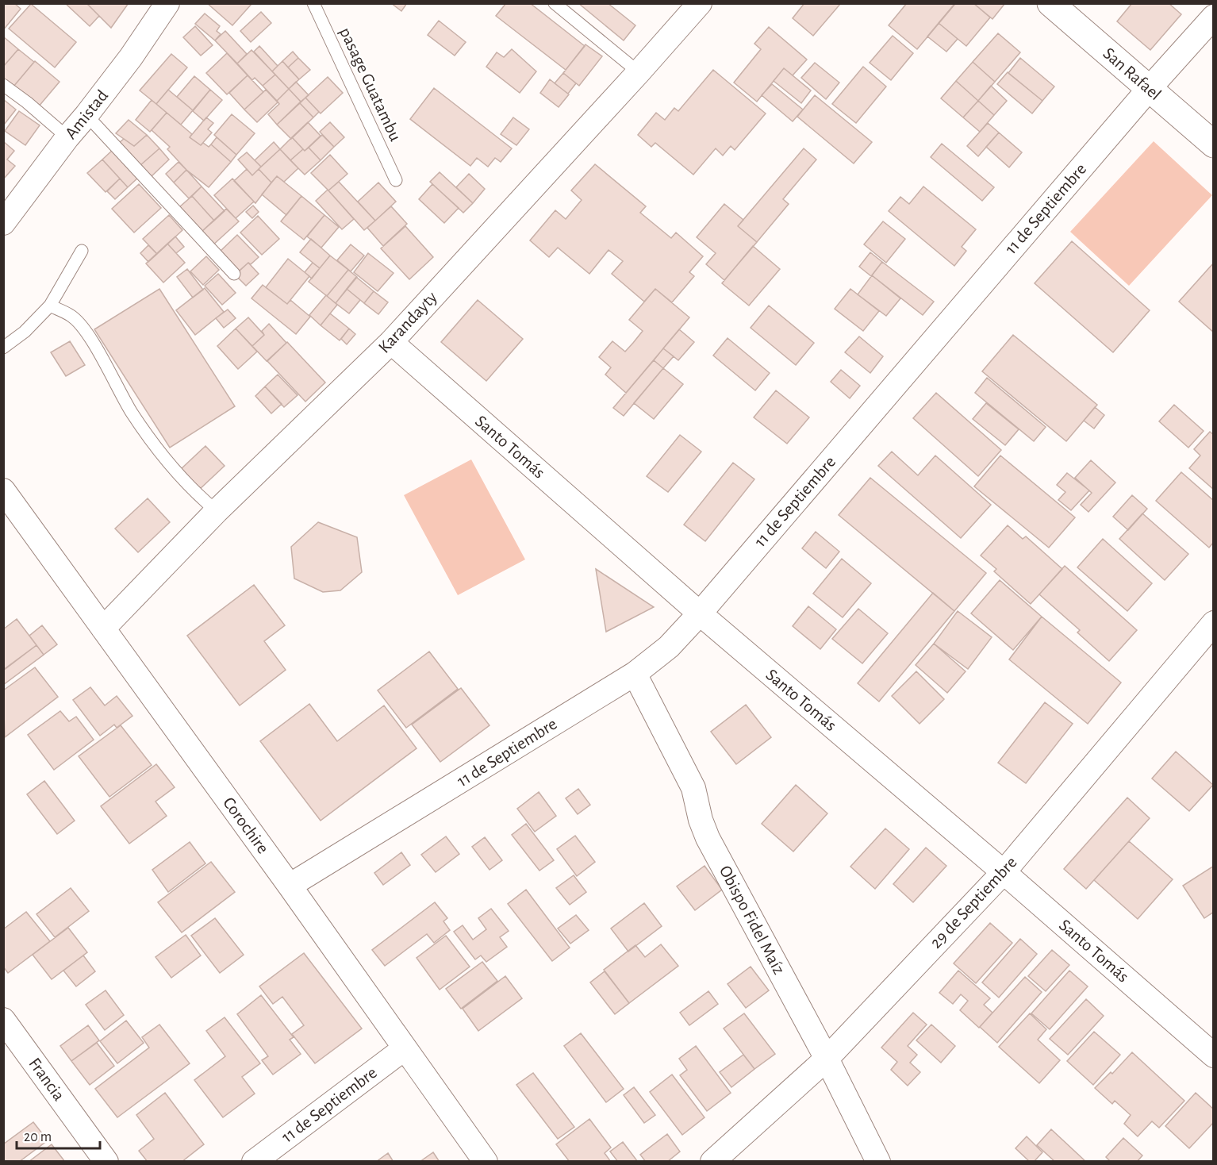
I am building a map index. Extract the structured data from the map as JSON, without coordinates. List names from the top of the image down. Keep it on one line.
{"streets":{"street":["San Rafael","Amistad","11 de Septiembre","Karandayty","Santo Tomás","Corochire","29 de Septiembre","Obispo Fidel Maíz","Francia"],"lane":["pasage Guatambu"]},"crossings":[["San Rafael","11 de Septiembre"],["11 de Septiembre","Santo Tomás"],["11 de Septiembre","Corochire"],["11 de Septiembre","Obispo Fidel Maíz"],["Karandayty","Santo Tomás"],["Karandayty","Corochire"],["Santo Tomás","29 de Septiembre"],["29 de Septiembre","Obispo Fidel Maíz"]],"scale_bar":"20 m"}
